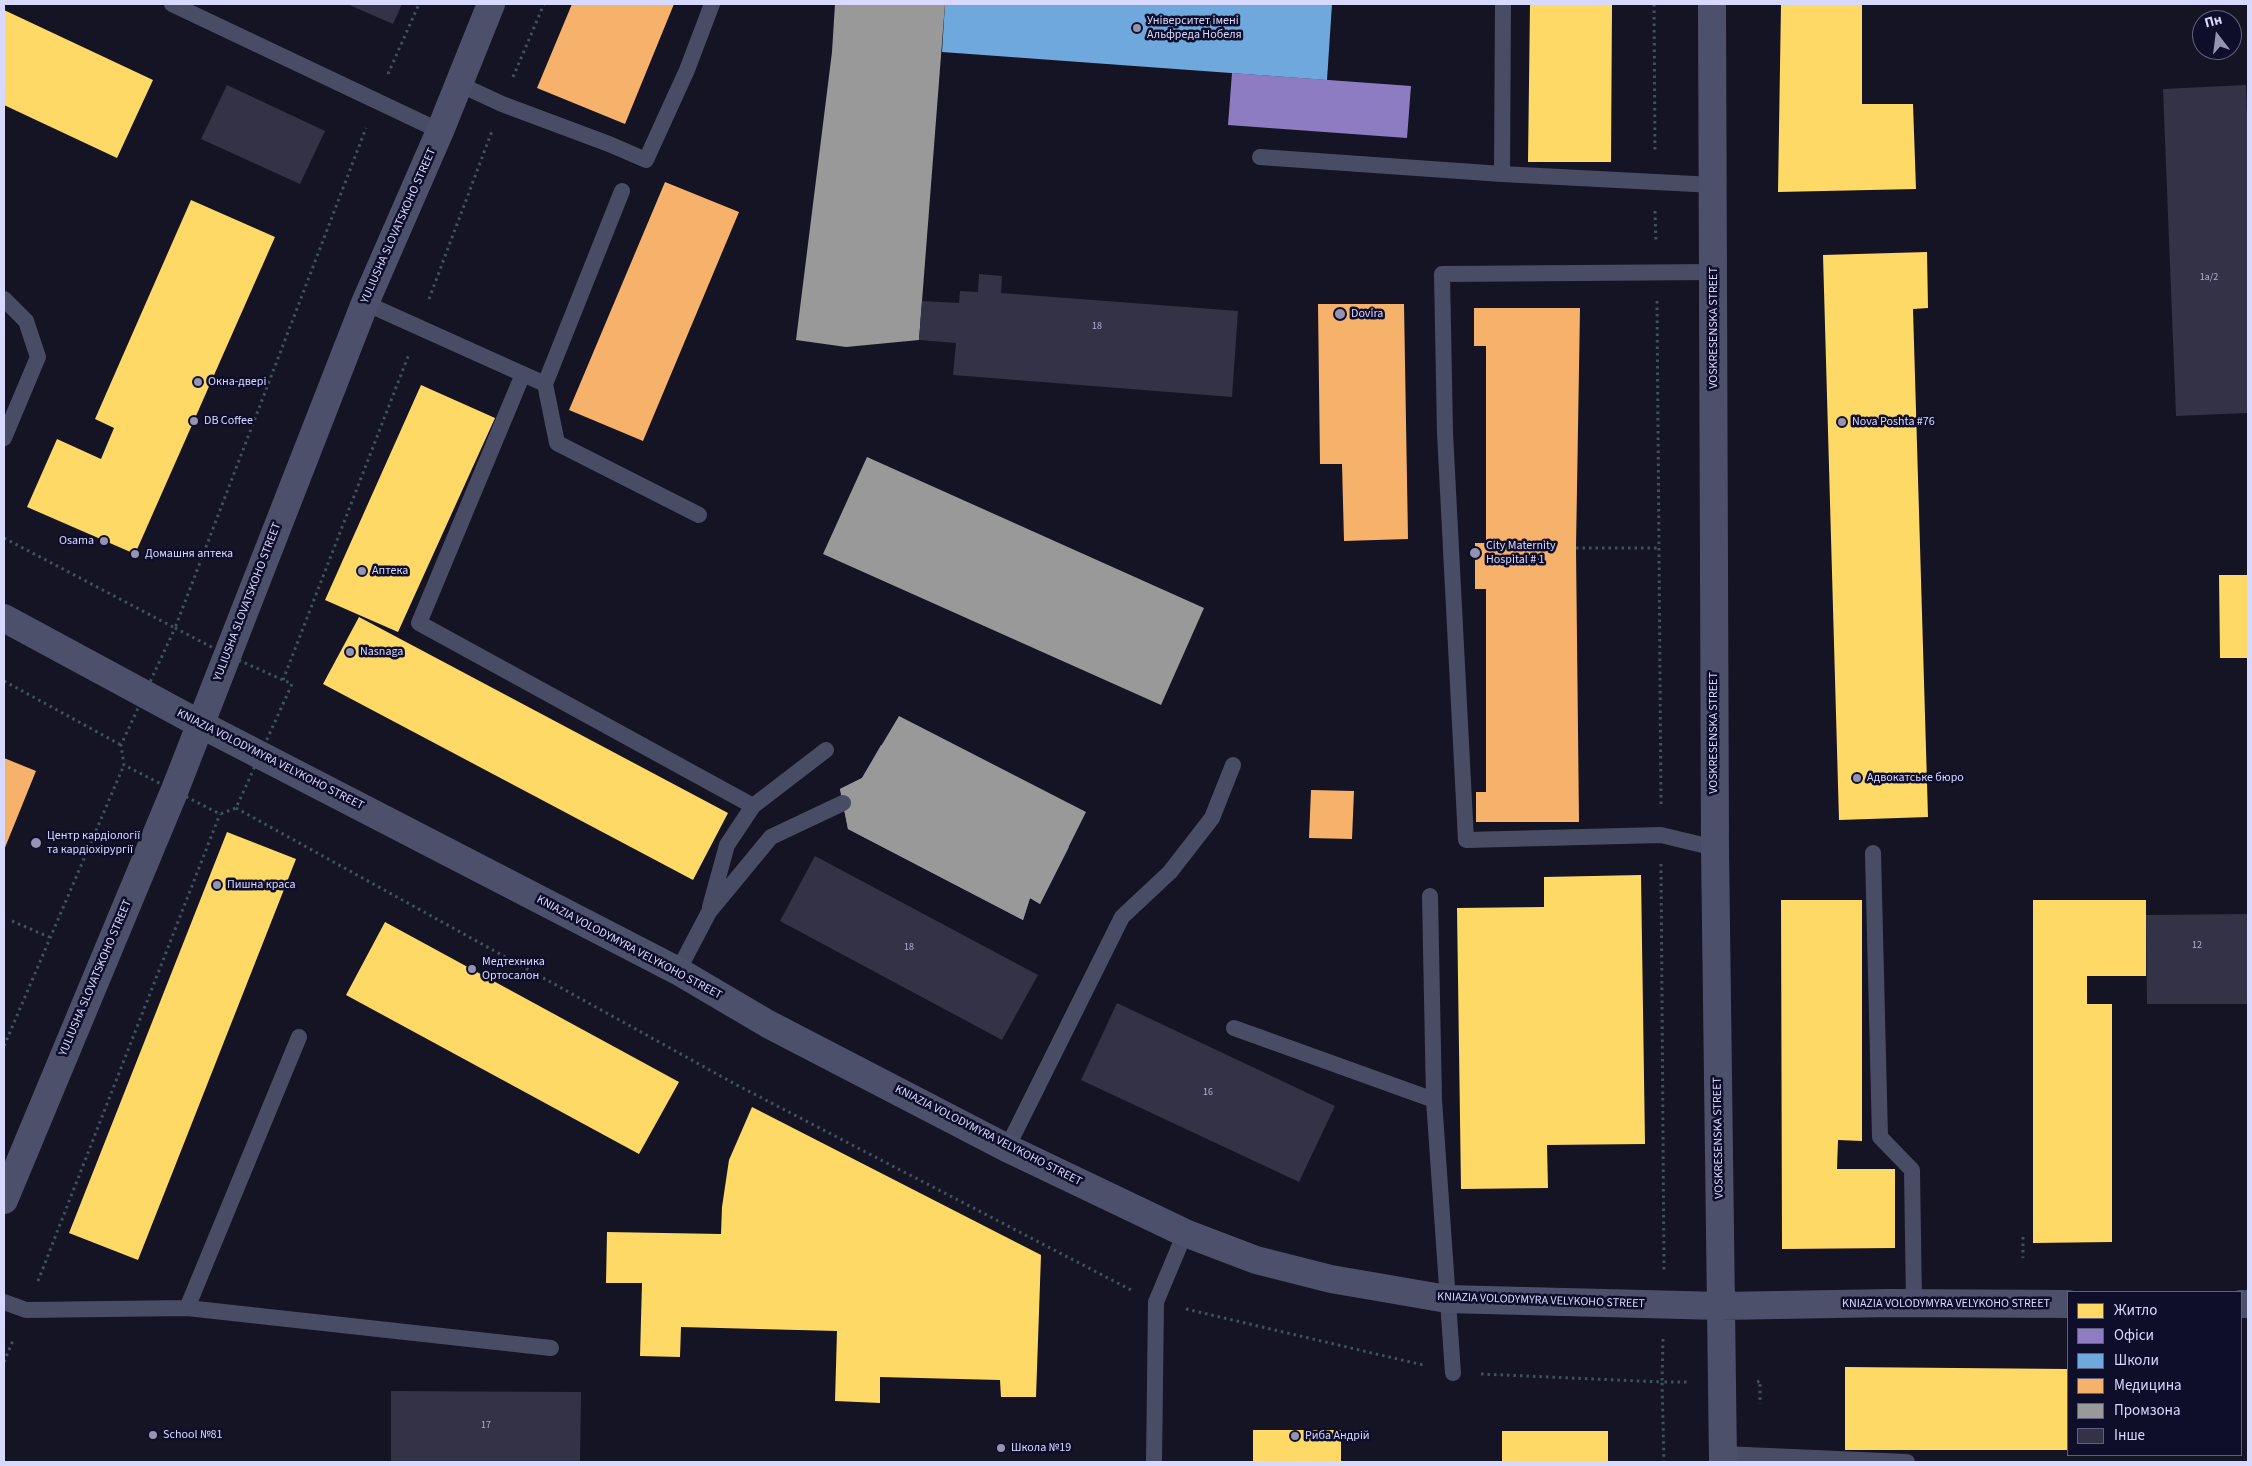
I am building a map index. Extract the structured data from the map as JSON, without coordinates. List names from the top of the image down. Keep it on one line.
{"streets":{"main road":["YULIUSHA SLOVATSKOHO STREET","VOSKRESENSKA STREET","KNIAZIA VOLODYMYRA VELYKOHO STREET"]},"crossings":[["YULIUSHA SLOVATSKOHO STREET","KNIAZIA VOLODYMYRA VELYKOHO STREET"],["VOSKRESENSKA STREET","KNIAZIA VOLODYMYRA VELYKOHO STREET"]],"places":["Університет імені Альфреда Нобеля","Dovira","Окна-двері","DB Coffee","Nova Poshta #76","Osama","City Maternity Hospital # 1","Домашня аптека","Аптека","Nasnaga","Адвокатське бюро","Центр кардіології та кардіохірургії","Пишна краса","Медтехника Ортосалон","School №81","Риба Андрій","Школа №19"],"house_numbers":["1а/2","18","12","18","16","17"],"legend":["Житло","Офіси","Школи","Медицина","Промзона","Інше"],"north":"top"}
